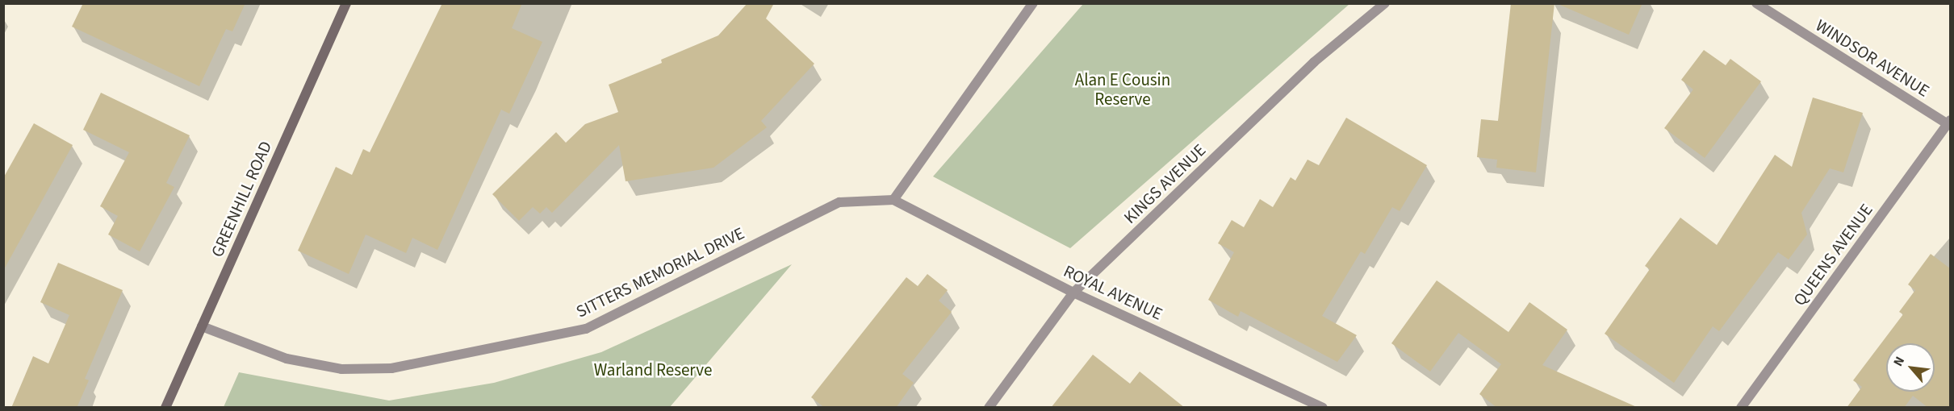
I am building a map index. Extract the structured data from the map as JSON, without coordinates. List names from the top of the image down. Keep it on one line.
{"streets":{"main road":["GREENHILL ROAD"],"street":["WINDSOR AVENUE","KINGS AVENUE","QUEENS AVENUE","SITTERS MEMORIAL DRIVE","ROYAL AVENUE"]},"crossings":[["WINDSOR AVENUE","QUEENS AVENUE"],["KINGS AVENUE","ROYAL AVENUE"],["GREENHILL ROAD","SITTERS MEMORIAL DRIVE"],["SITTERS MEMORIAL DRIVE","ROYAL AVENUE"]],"parks":["Alan E Cousin Reserve","Warland Reserve"],"north":"top left"}
